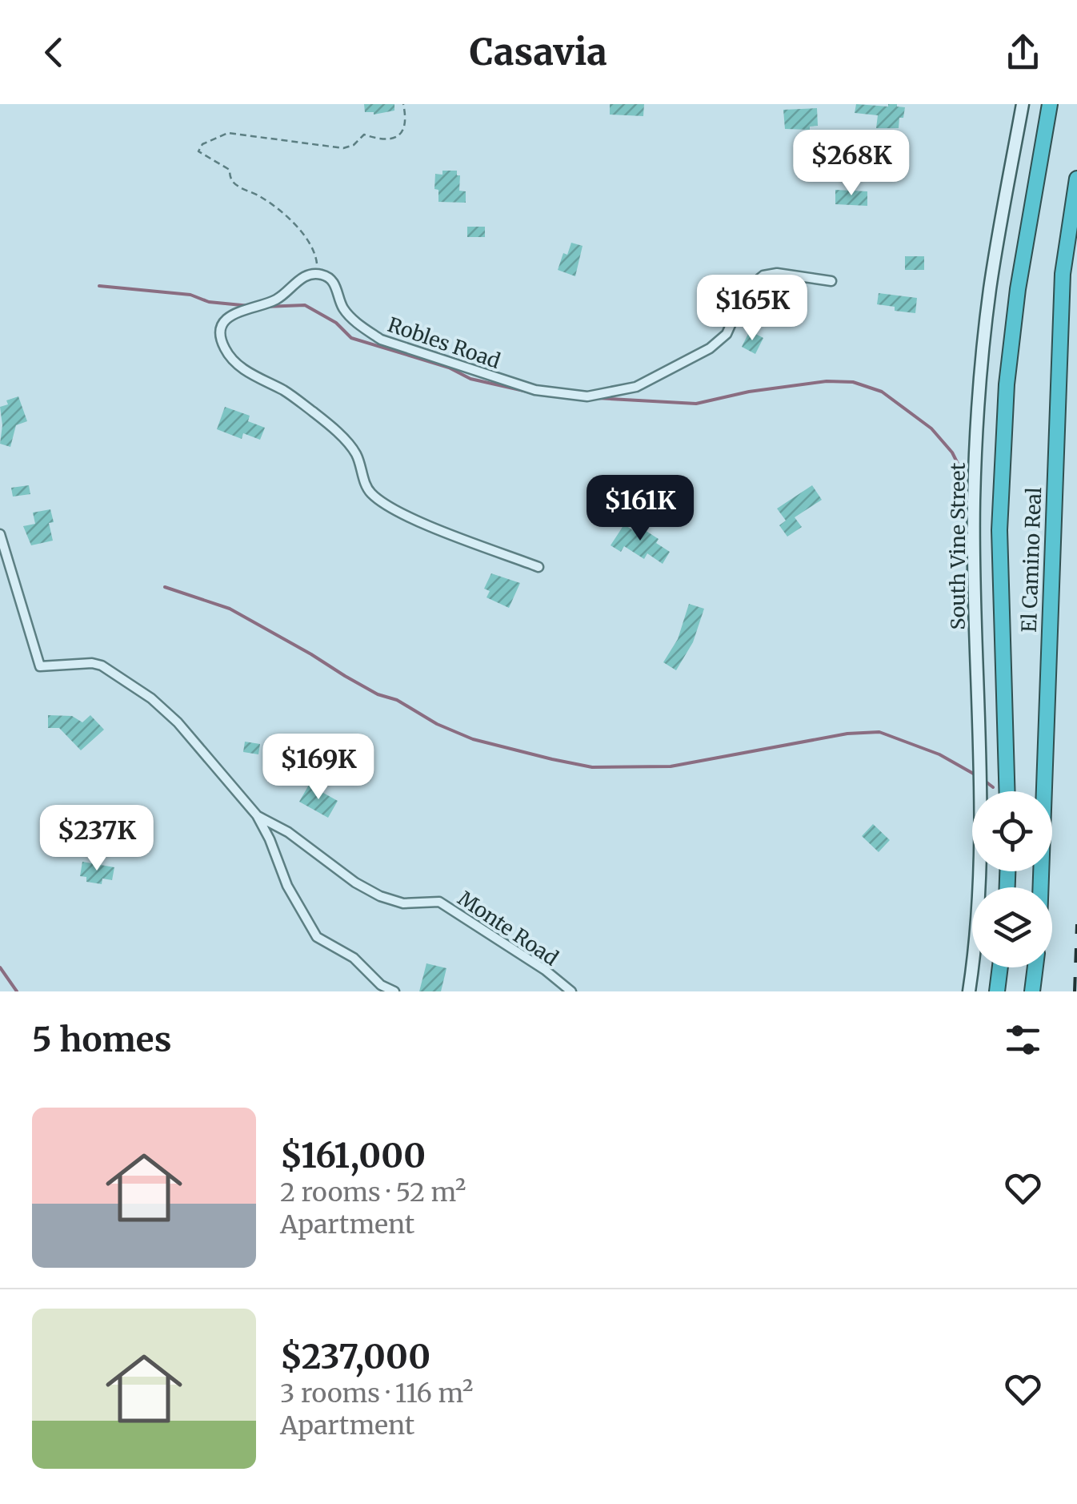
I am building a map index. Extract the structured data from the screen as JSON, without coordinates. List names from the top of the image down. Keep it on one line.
{"streets":{"highway":["El Camino Real"],"street":["Robles Road","South Vine Street","Monte Road"]},"page":{"header":"Casavia","price":["$268K","$165K","$161K","$169K","$237K"],"heading":"5 homes","list":[{"name":"$161,000","note":"2 rooms · 52 m² · Apartment"},{"name":"$237,000","note":"3 rooms · 116 m² · Apartment"}]}}
